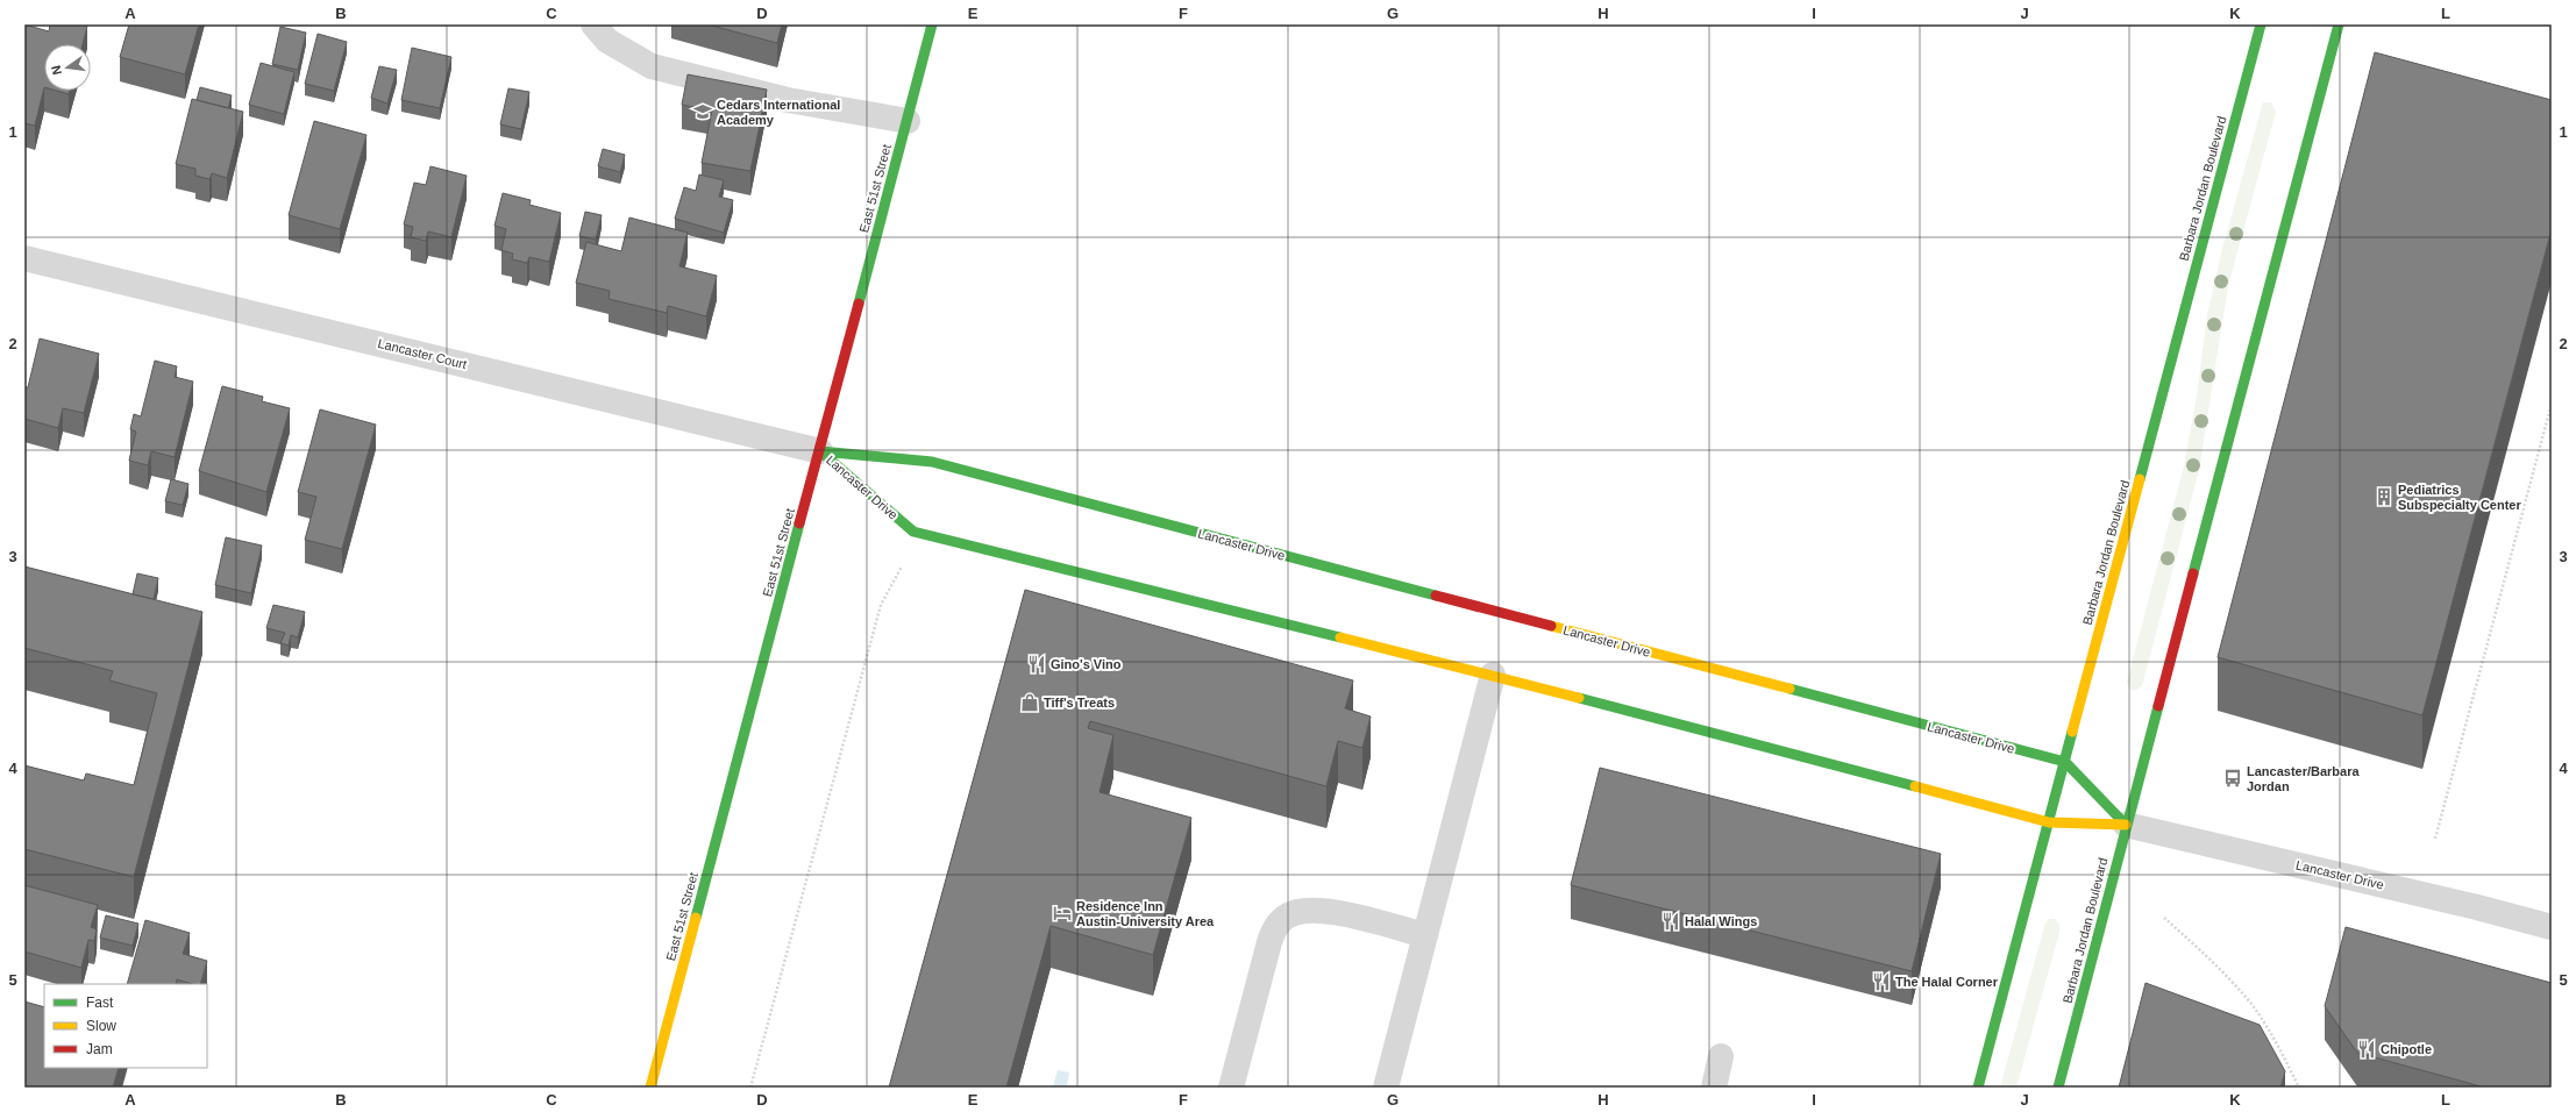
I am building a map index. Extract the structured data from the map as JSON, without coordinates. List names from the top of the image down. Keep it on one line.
{"streets":{"street":["East 51st Street","Barbara Jordan Boulevard","Lancaster Court","Lancaster Drive"]},"crossings":[["East 51st Street","Lancaster Court"],["East 51st Street","Lancaster Drive"],["Barbara Jordan Boulevard","Lancaster Drive"],["Lancaster Court","Lancaster Drive"]],"places":{"school or university":["Cedars International Academy"],"building":["Pediatrics Subspecialty Center"],"restaurant":["Gino's Vino","Halal Wings","The Halal Corner","Chipotle"],"shop":["Tiff's Treats"],"bus stop":["Lancaster/Barbara Jordan"],"hotel":["Residence Inn Austin-University Area"]},"legend":["Fast","Slow","Jam"],"north":"left","grid":{"columns":["A","B","C","D","E","F","G","H","I","J","K","L"],"rows":["1","2","3","4","5"]}}
